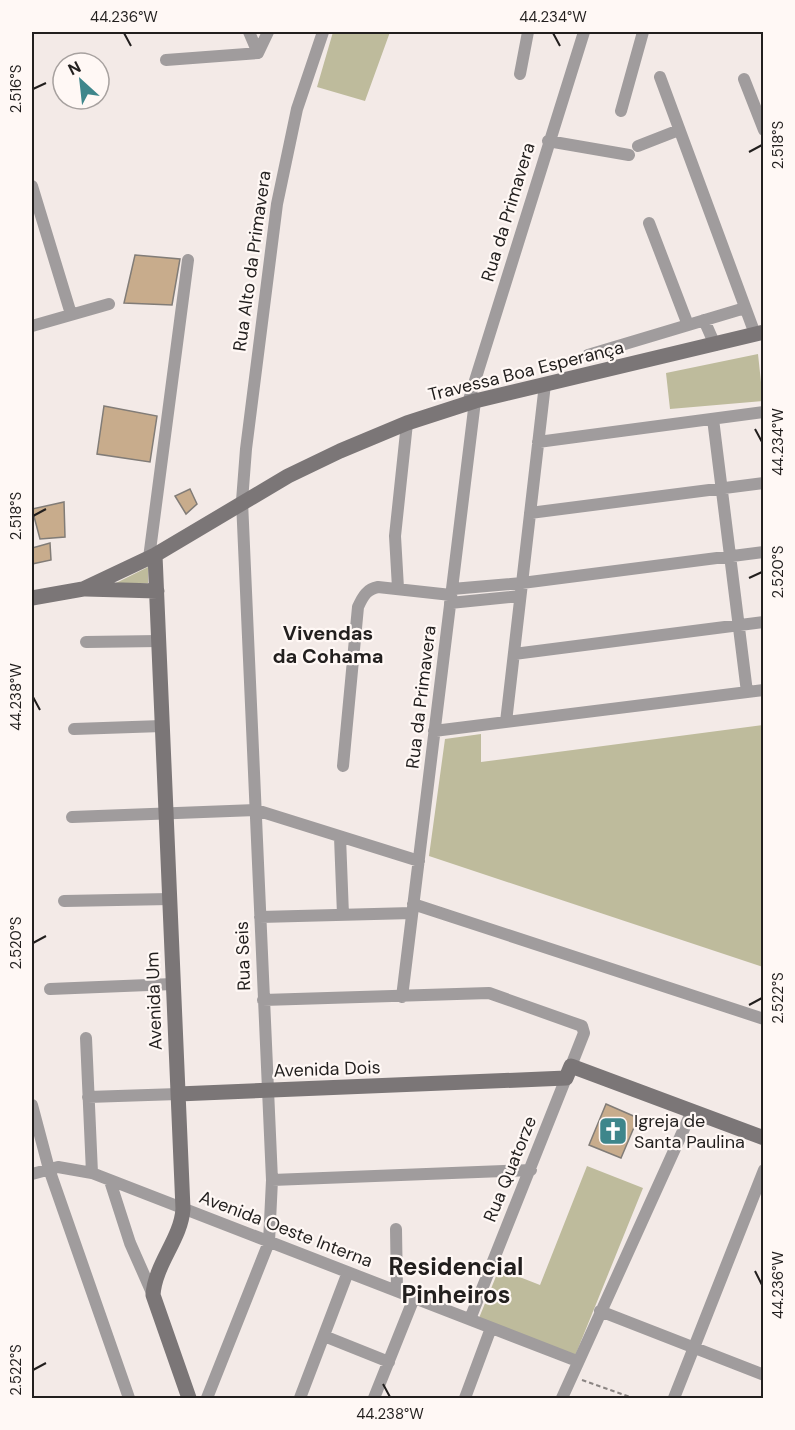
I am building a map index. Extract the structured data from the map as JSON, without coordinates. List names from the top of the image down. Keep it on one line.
{"streets":{"street":["Rua da Primavera","Rua Alto da Primavera","Travessa Boa Esperança","Rua Seis","Avenida Um","Avenida Dois","Rua Quatorze","Avenida Oeste Interna"]},"crossings":[["Rua da Primavera","Travessa Boa Esperança"],["Rua da Primavera","Rua Quatorze"],["Rua Alto da Primavera","Travessa Boa Esperança"],["Rua Alto da Primavera","Rua Seis"],["Travessa Boa Esperança","Rua Seis"],["Travessa Boa Esperança","Avenida Um"],["Rua Seis","Avenida Dois"],["Rua Seis","Avenida Oeste Interna"],["Avenida Um","Avenida Dois"],["Avenida Um","Avenida Oeste Interna"],["Avenida Dois","Rua Quatorze"],["Rua Quatorze","Avenida Oeste Interna"]],"districts":["Vivendas da Cohama","Residencial Pinheiros"],"places":{"church":["Igreja de Santa Paulina"]},"north":"top left","coordinates":["44.236°W","44.234°W","2.516°S","2.518°S","2.520°S","44.238°W","2.522°S"]}
